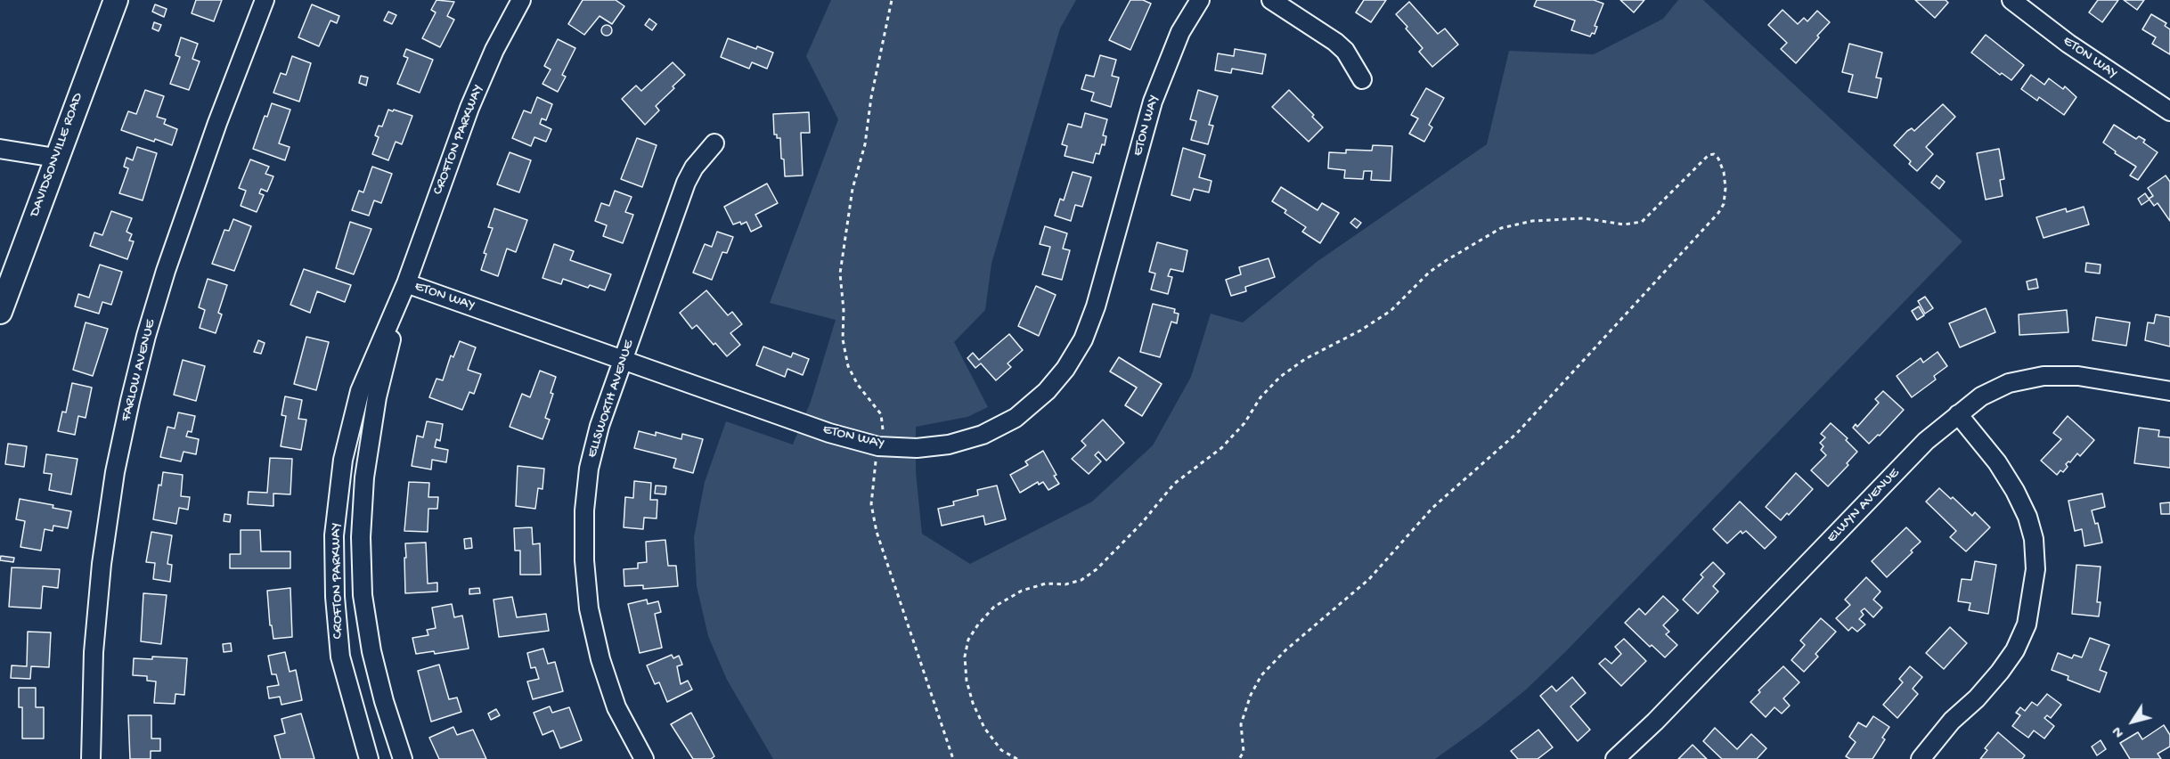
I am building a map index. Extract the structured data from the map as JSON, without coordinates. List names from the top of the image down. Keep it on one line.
{"streets":{"main road":["DAVIDSONVILLE ROAD"],"street":["ETON WAY","CROFTON PARKWAY","FARLOW AVENUE","ELLSWORTH AVENUE","ELWYN AVENUE"]},"crossings":[["ETON WAY","CROFTON PARKWAY"],["ETON WAY","ELLSWORTH AVENUE"]],"north":"bottom left"}
